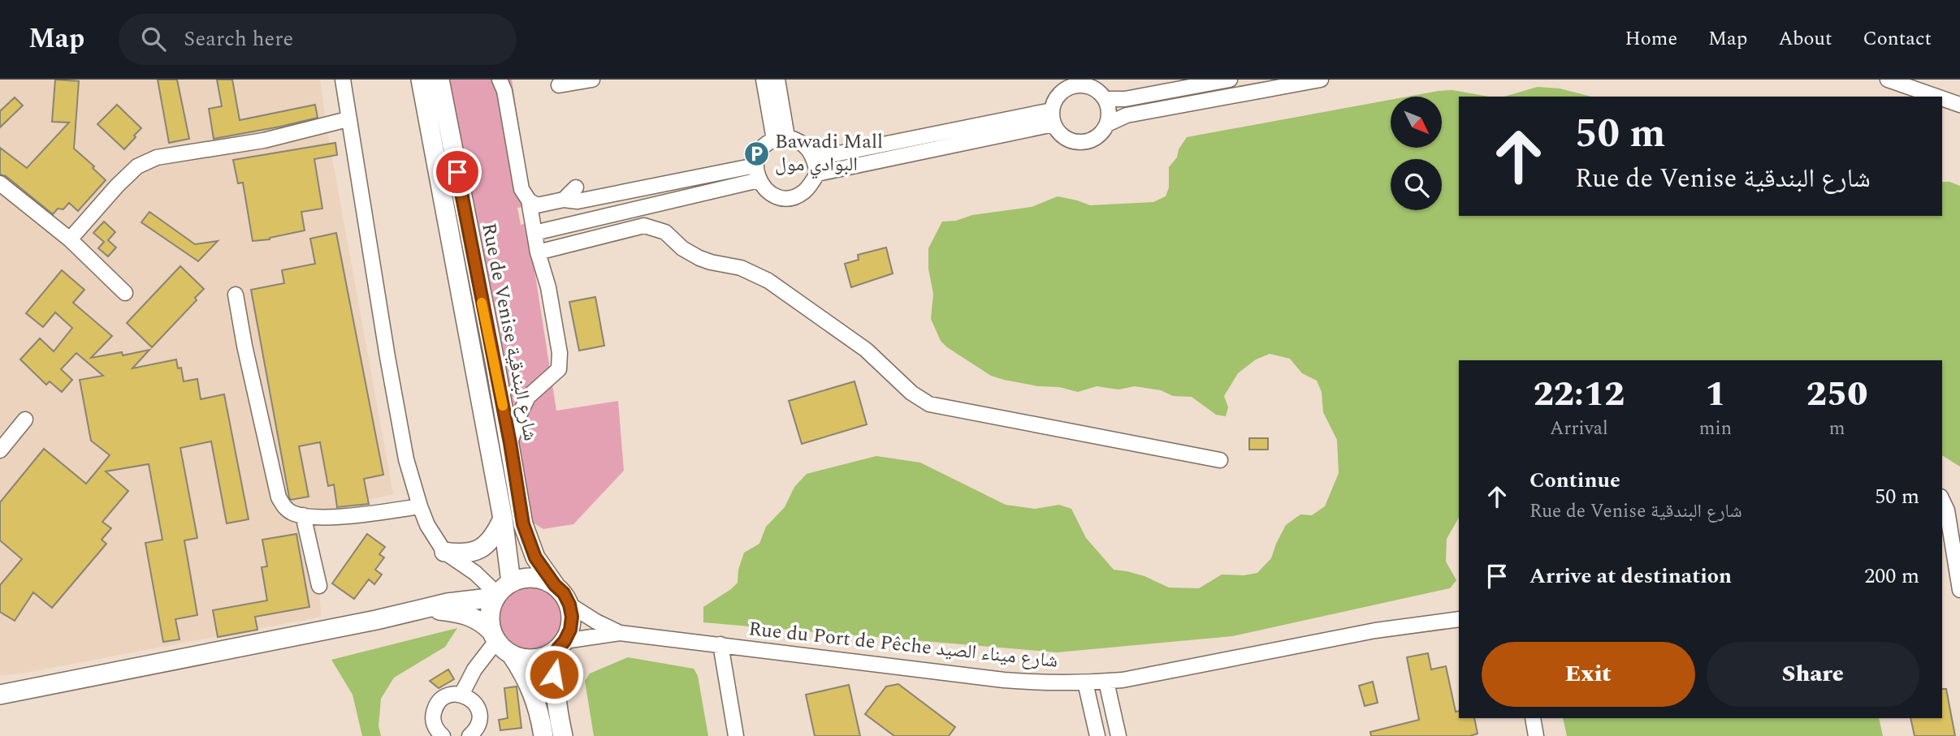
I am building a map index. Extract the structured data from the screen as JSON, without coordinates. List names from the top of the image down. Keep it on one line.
{"streets":{"main road":["Rue de Venise شارع البندقية"],"street":["Rue du Port de Pêche شارع ميناء الصيد"]},"crossings":[["Rue de Venise شارع البندقية","Rue du Port de Pêche شارع ميناء الصيد"]],"places":{"parking":["Bawadi Mall البوادي مول"]},"north":"bottom right","page":{"header":"Map","search":"Search here","nav":["Home","Map","About","Contact"],"turn":["50 m","Rue de Venise شارع البندقية"],"eta":["22:12","Arrival","1","min","250","m"],"list":[{"name":"Continue","note":"Rue de Venise شارع البندقية","value":"50 m"},{"name":"Arrive at destination","value":"200 m"}],"buttons":["Exit","Share"]}}
